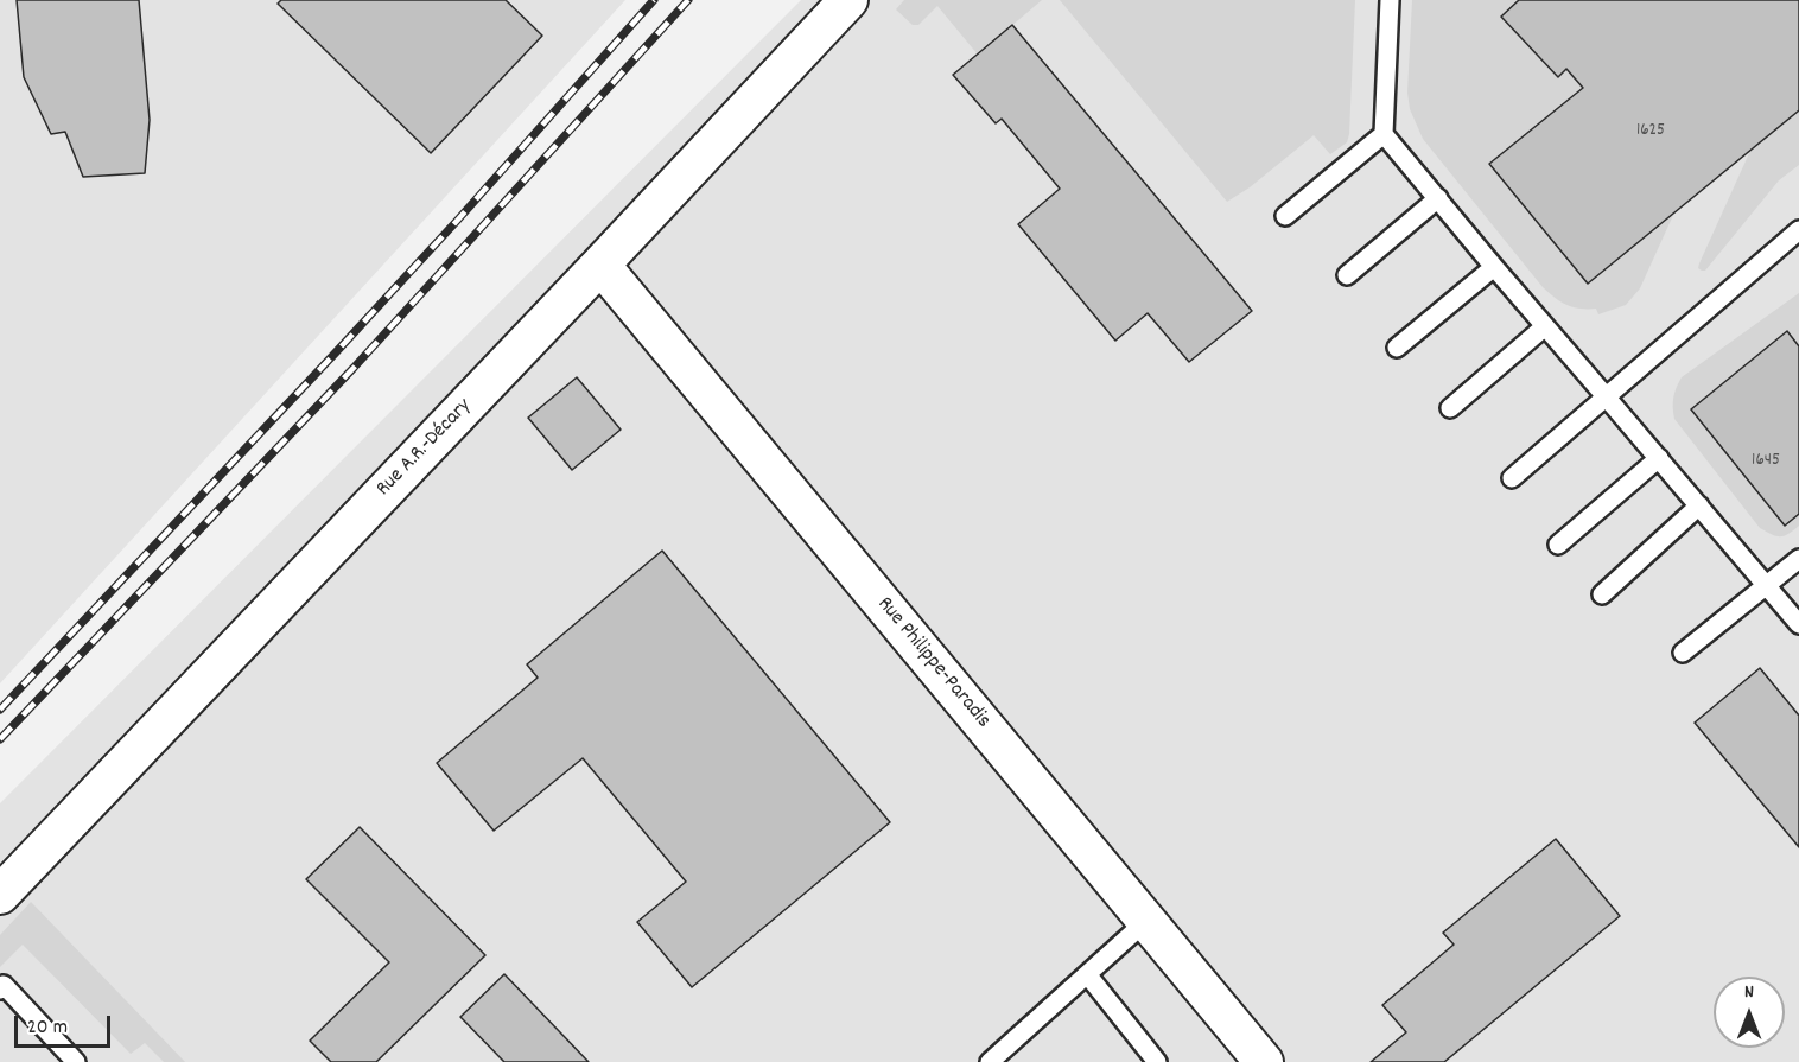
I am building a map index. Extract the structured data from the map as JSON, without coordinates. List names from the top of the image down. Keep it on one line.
{"streets":{"street":["Rue A.R.-Décary","Rue Philippe-Paradis"]},"crossings":[["Rue A.R.-Décary","Rue Philippe-Paradis"]],"house_numbers":["1625","1645"],"scale_bar":"20 m","north":"top"}
